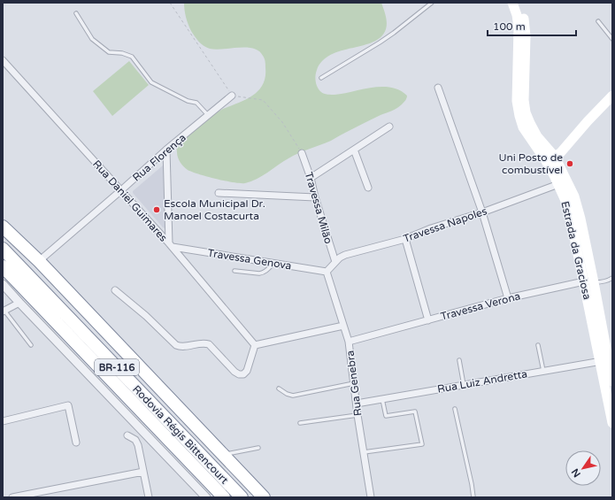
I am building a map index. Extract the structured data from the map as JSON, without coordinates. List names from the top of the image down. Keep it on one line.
{"streets":{"highway":["BR-116","Rodovia Régis Bittencourt"],"main road":["Estrada da Graciosa"],"street":["Rua Florença","Rua Daniel Guimares","Travessa Milão","Travessa Napoles","Travessa Genova","Travessa Verona","Rua Luiz Andretta","Rua Genebra"]},"crossings":[["Rua Florença","Rua Daniel Guimares"],["Rua Daniel Guimares","Travessa Genova"],["Travessa Milão","Travessa Napoles"],["Travessa Napoles","Estrada da Graciosa"],["Travessa Napoles","Travessa Genova"],["Travessa Napoles","Rua Genebra"],["Estrada da Graciosa","Travessa Verona"],["Estrada da Graciosa","Rua Luiz Andretta"],["Travessa Genova","Rua Genebra"],["Travessa Verona","Rua Genebra"],["Rua Luiz Andretta","Rua Genebra"]],"places":["Uni Posto de combustível","Escola Municipal Dr. Manoel Costacurta"],"scale_bar":"100 m","north":"bottom left"}
